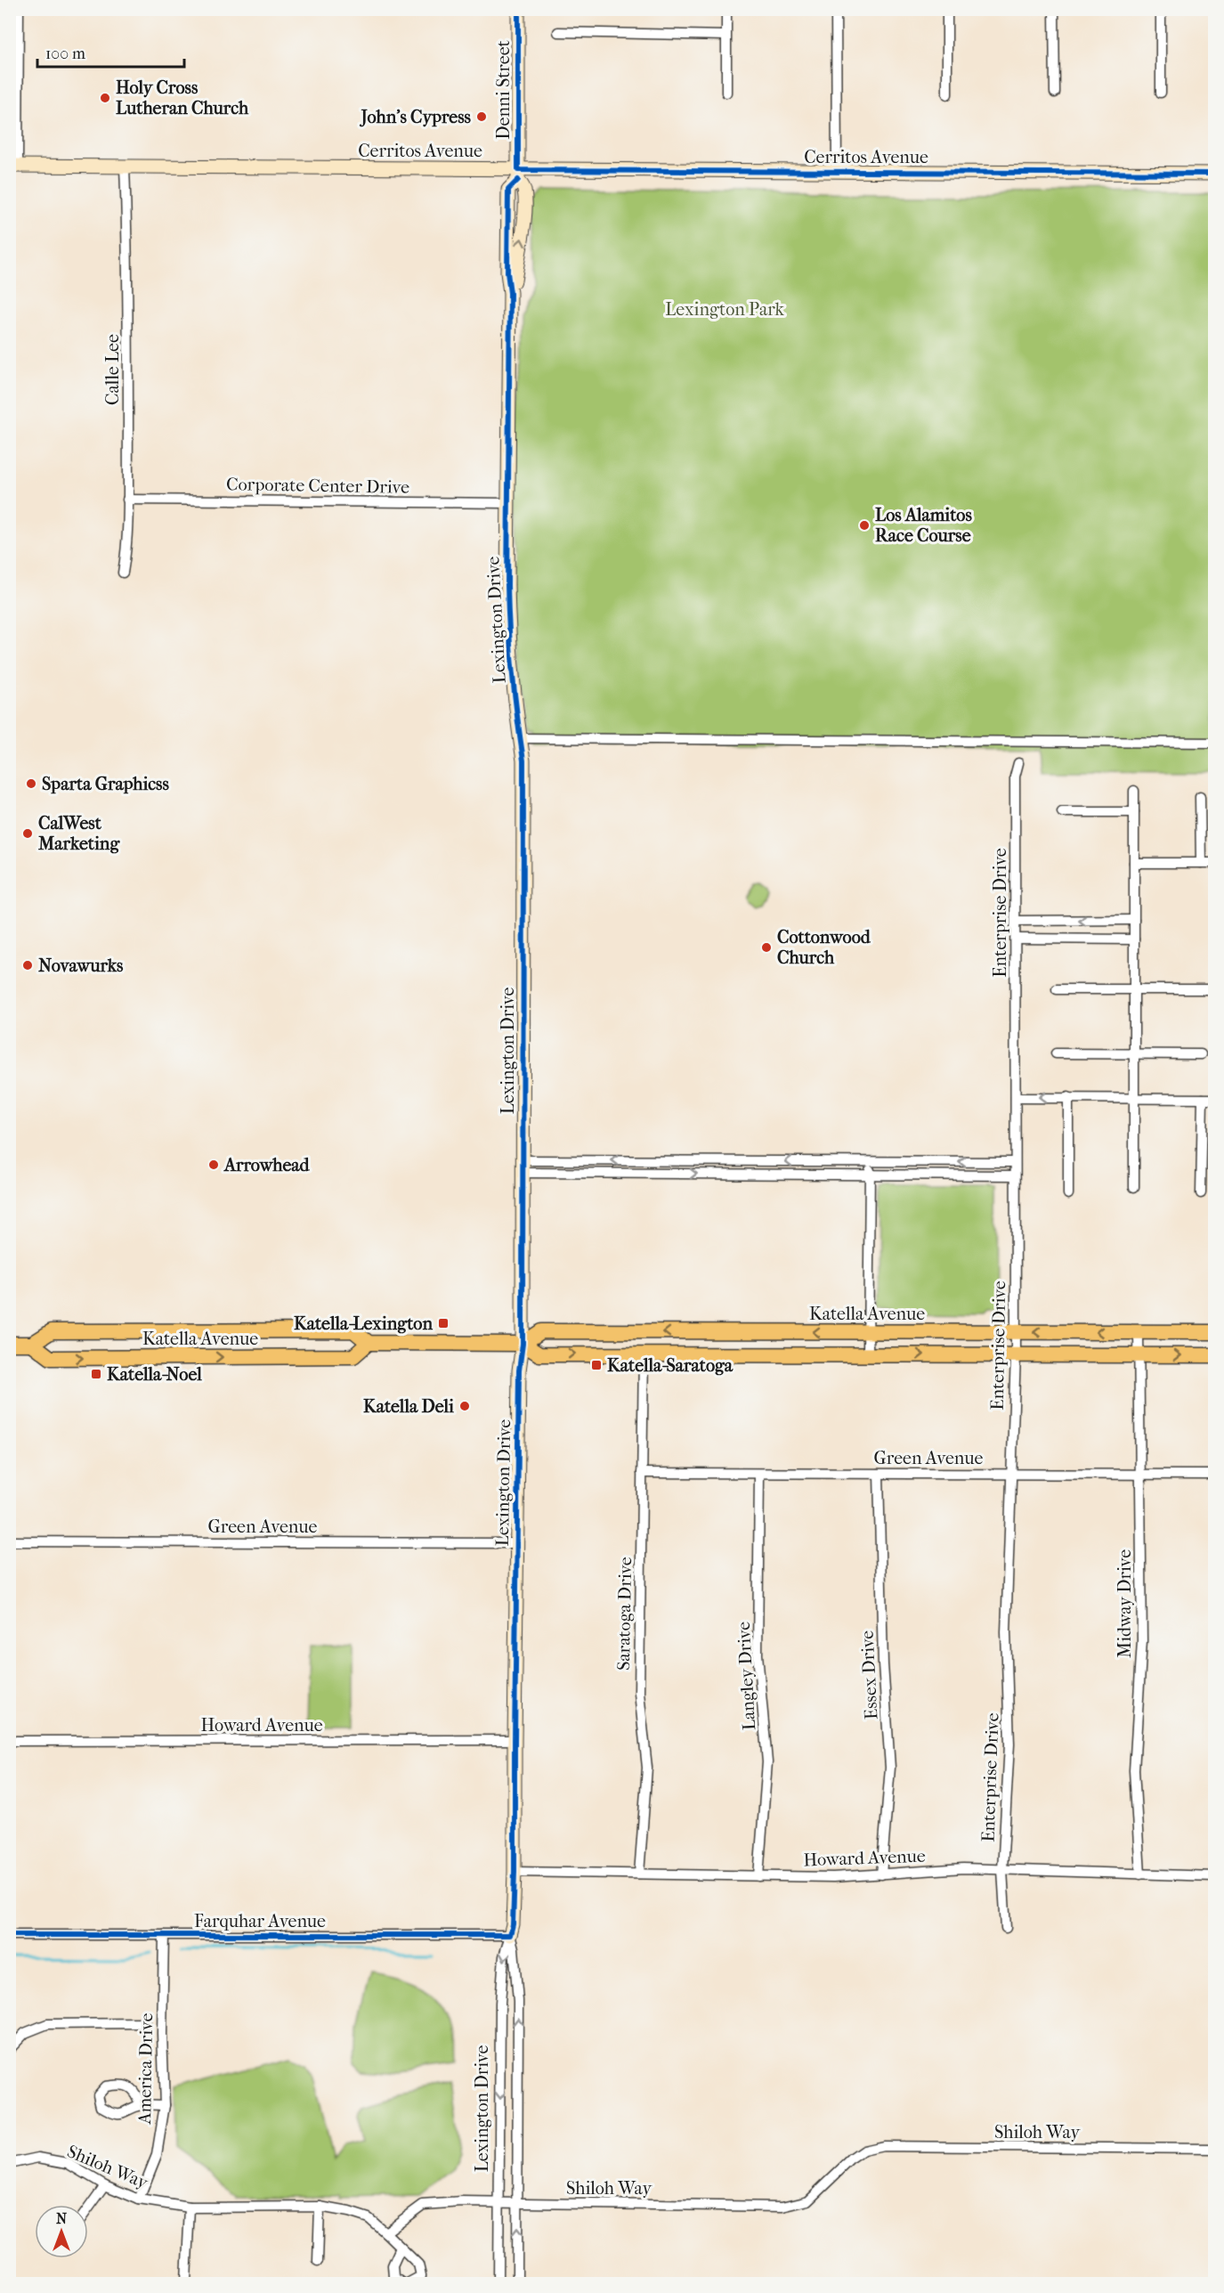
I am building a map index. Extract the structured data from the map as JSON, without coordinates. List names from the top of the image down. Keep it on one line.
{"streets":{"main road":["Katella Avenue"],"street":["Denni Street","Cerritos Avenue","Calle Lee","Corporate Center Drive","Lexington Drive","Enterprise Drive","Green Avenue","Midway Drive","Saratoga Drive","Essex Drive","Langley Drive","Howard Avenue","Farquhar Avenue","America Drive","Shiloh Way"]},"crossings":[["Denni Street","Cerritos Avenue"],["Denni Street","Lexington Drive"],["Cerritos Avenue","Calle Lee"],["Cerritos Avenue","Lexington Drive"],["Calle Lee","Corporate Center Drive"],["Corporate Center Drive","Lexington Drive"],["Lexington Drive","Katella Avenue"],["Lexington Drive","Green Avenue"],["Lexington Drive","Howard Avenue"],["Lexington Drive","Farquhar Avenue"],["Lexington Drive","Shiloh Way"],["Enterprise Drive","Katella Avenue"],["Enterprise Drive","Green Avenue"],["Enterprise Drive","Howard Avenue"],["Katella Avenue","Midway Drive"],["Katella Avenue","Saratoga Drive"],["Green Avenue","Midway Drive"],["Green Avenue","Saratoga Drive"],["Green Avenue","Essex Drive"],["Green Avenue","Langley Drive"],["Midway Drive","Howard Avenue"],["Saratoga Drive","Howard Avenue"],["Essex Drive","Howard Avenue"],["Langley Drive","Howard Avenue"],["Farquhar Avenue","America Drive"],["America Drive","Shiloh Way"]],"parks":["Lexington Park"],"places":{"other":["Holy Cross Lutheran Church","John's Cypress","Los Alamitos Race Course","Sparta Graphicss","CalWest Marketing","Cottonwood Church","Novawurks","Arrowhead","Katella Deli"],"transit":["Katella-Lexington","Katella-Saratoga","Katella-Noel"]},"scale_bar":"100 m","north":"top"}
